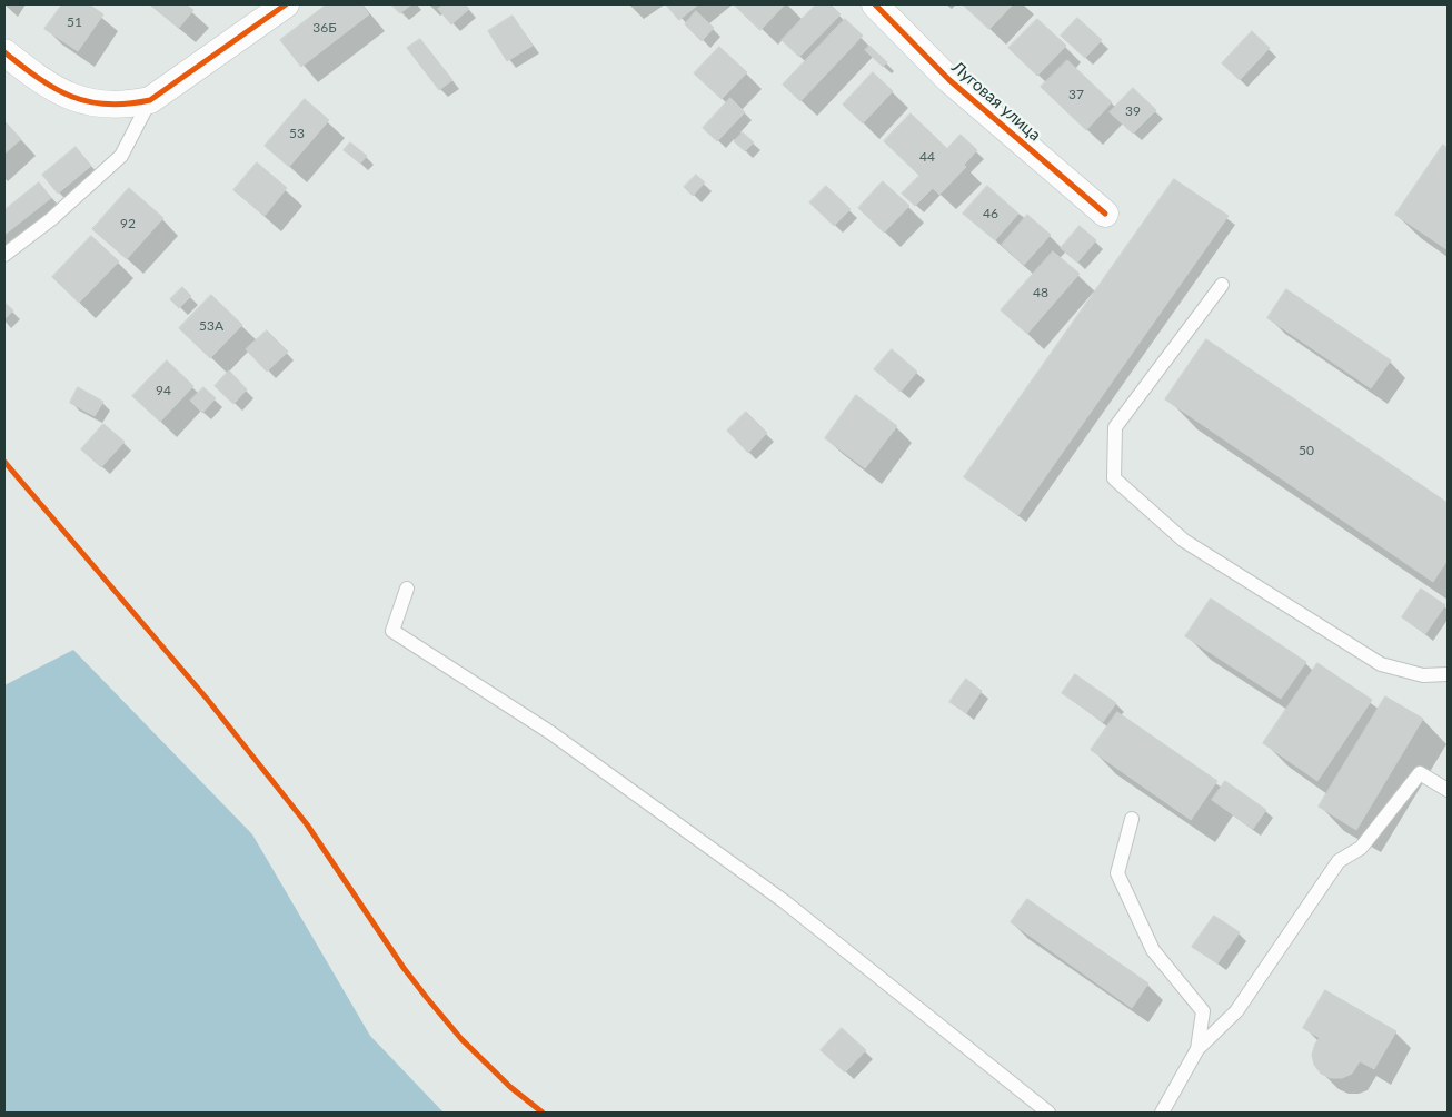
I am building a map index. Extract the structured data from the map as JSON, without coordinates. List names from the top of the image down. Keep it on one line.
{"streets":{"street":["Луговая улица"]},"house_numbers":["51","36Б","37","39","53","44","46","92","48","53А","94","50"]}
